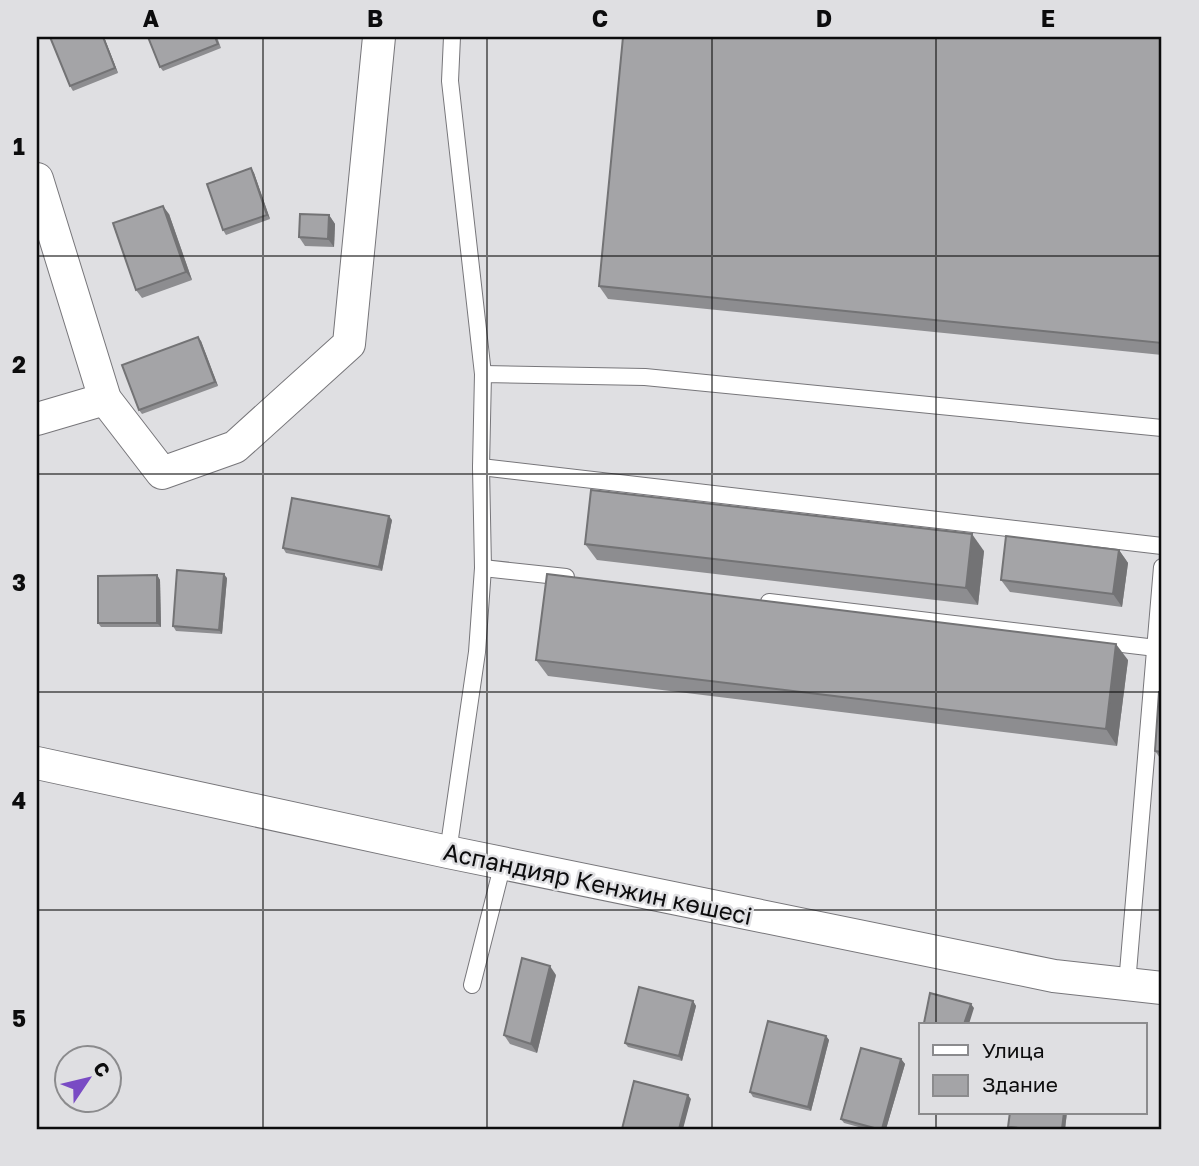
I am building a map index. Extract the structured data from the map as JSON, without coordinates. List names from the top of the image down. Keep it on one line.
{"streets":{"street":["Аспандияр Кенжин көшесі"]},"legend":["Улица","Здание"],"north":"top right","grid":{"columns":["A","B","C","D","E"],"rows":["1","2","3","4","5"]}}
